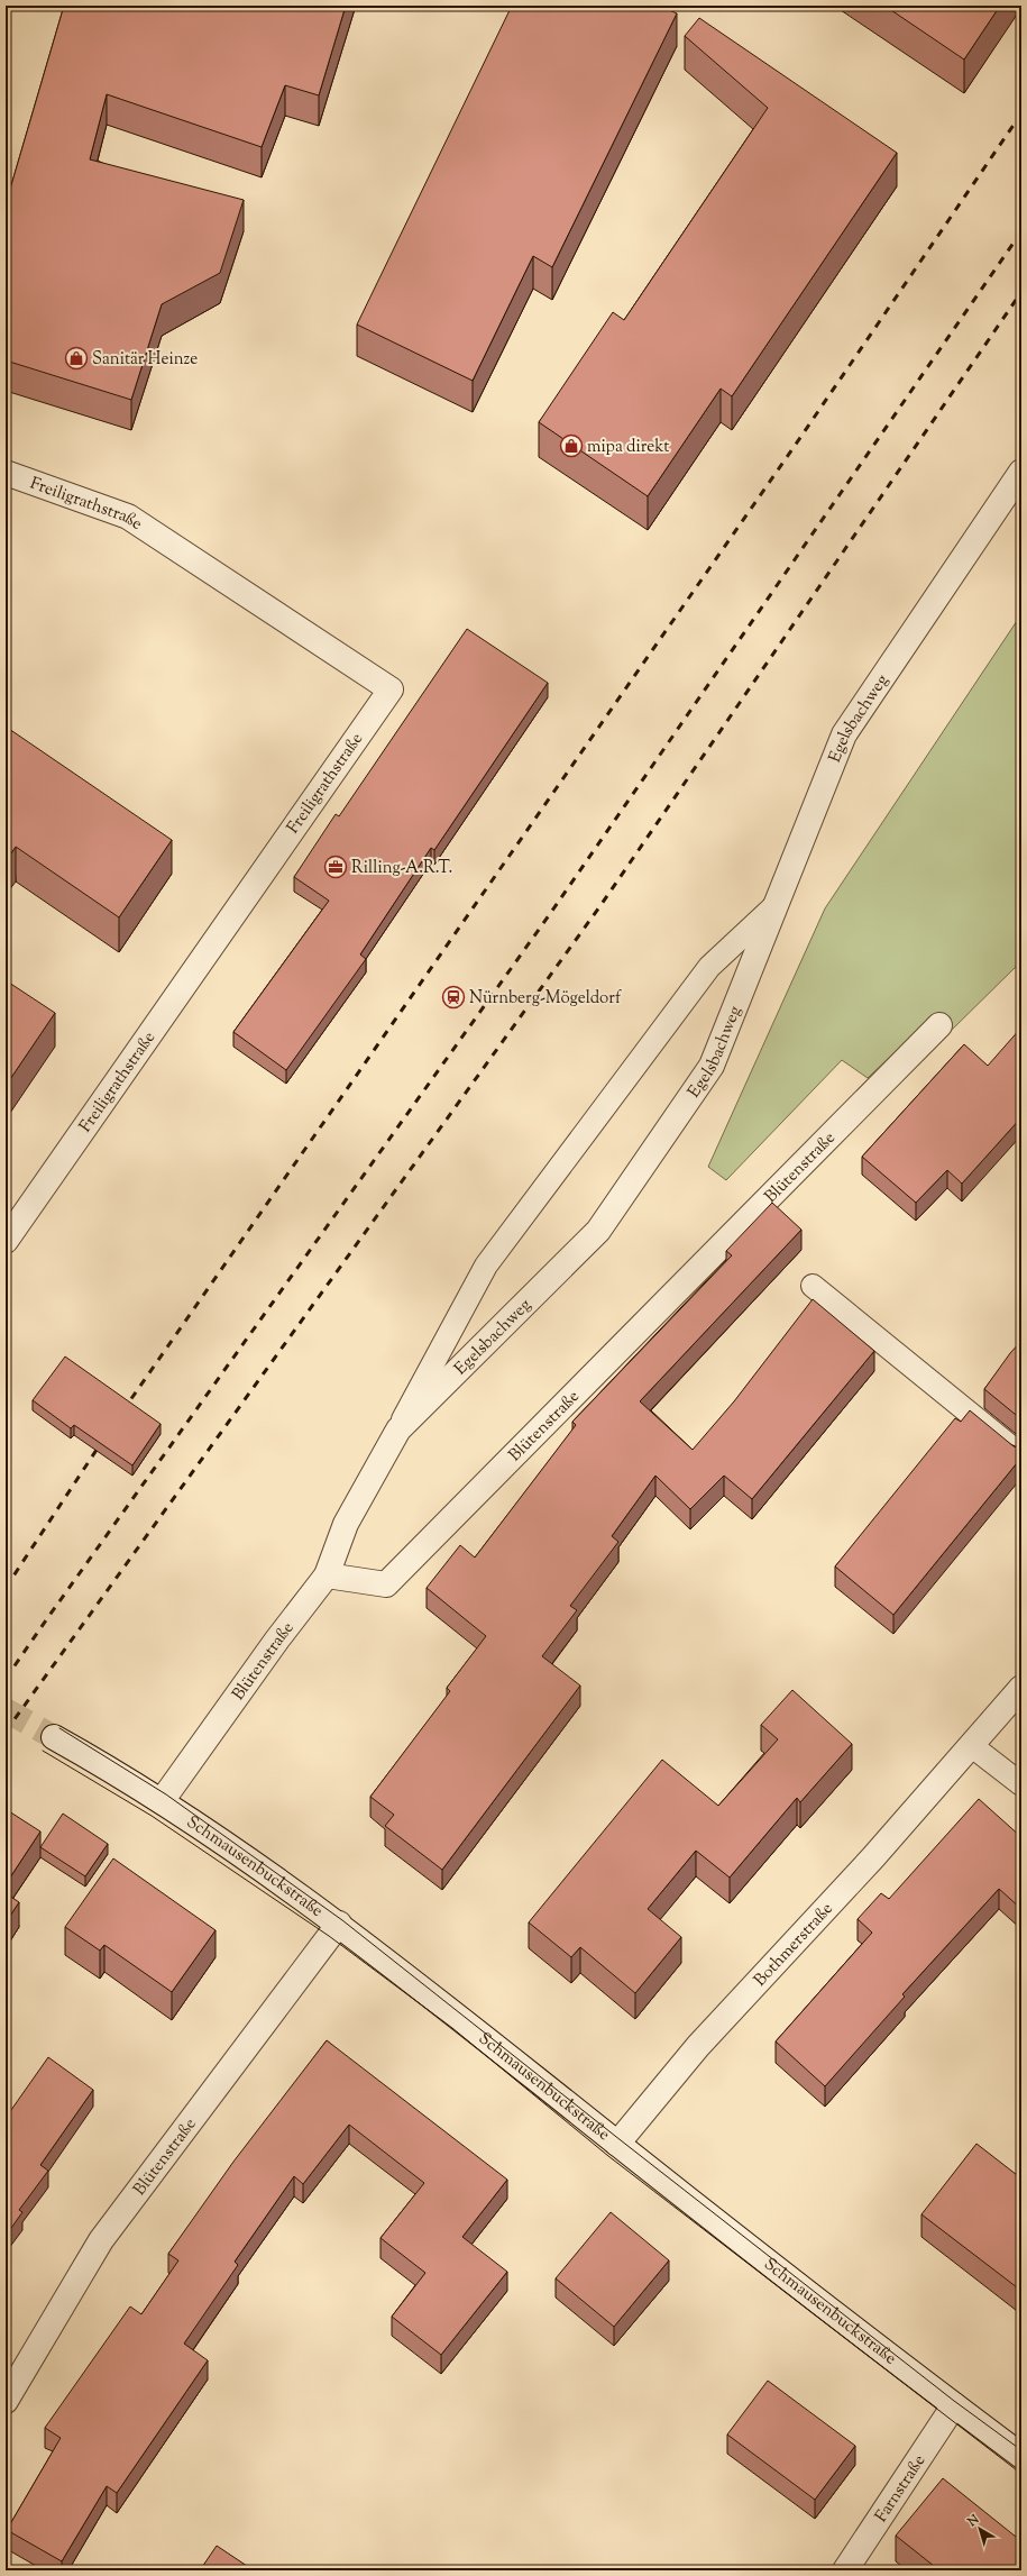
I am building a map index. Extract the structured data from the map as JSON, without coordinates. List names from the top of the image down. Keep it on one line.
{"streets":{"street":["Freiligrathstraße","Egelsbachweg","Blütenstraße","Schmausenbuckstraße","Bothmerstraße","Farnstraße"]},"crossings":[["Egelsbachweg","Blütenstraße"],["Blütenstraße","Schmausenbuckstraße"],["Schmausenbuckstraße","Bothmerstraße"],["Schmausenbuckstraße","Farnstraße"]],"places":{"shop":["Sanitär Heinze","mipa direkt"],"office":["Rilling-A.R.T."],"station":["Nürnberg-Mögeldorf"]},"north":"top left"}
